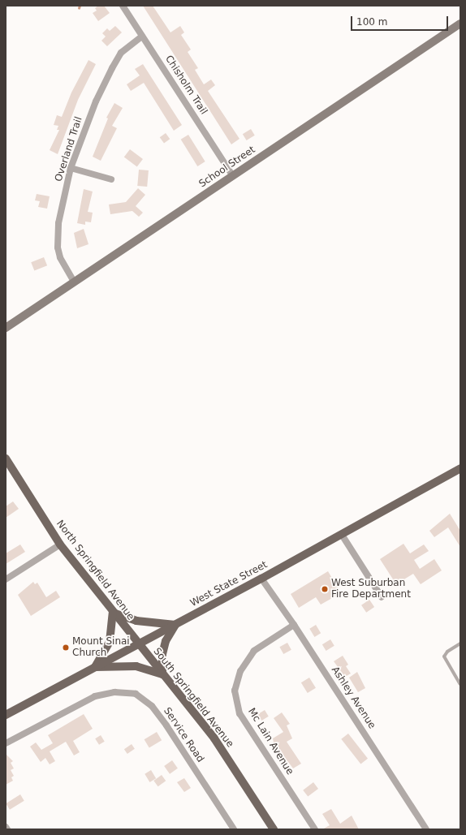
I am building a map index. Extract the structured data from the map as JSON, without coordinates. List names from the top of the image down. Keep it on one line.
{"streets":{"main road":["School Street","North Springfield Avenue","West State Street","South Springfield Avenue"],"street":["Chisholm Trail","Overland Trail","Ashley Avenue","Service Road","Mc Lain Avenue"]},"crossings":[["Chisholm Trail","Overland Trail"],["Chisholm Trail","School Street"],["Overland Trail","School Street"],["North Springfield Avenue","West State Street"],["North Springfield Avenue","South Springfield Avenue"],["West State Street","South Springfield Avenue"],["West State Street","Ashley Avenue"],["Ashley Avenue","Mc Lain Avenue"]],"places":["West Suburban Fire Department","Mount Sinai Church"],"scale_bar":"100 m"}
